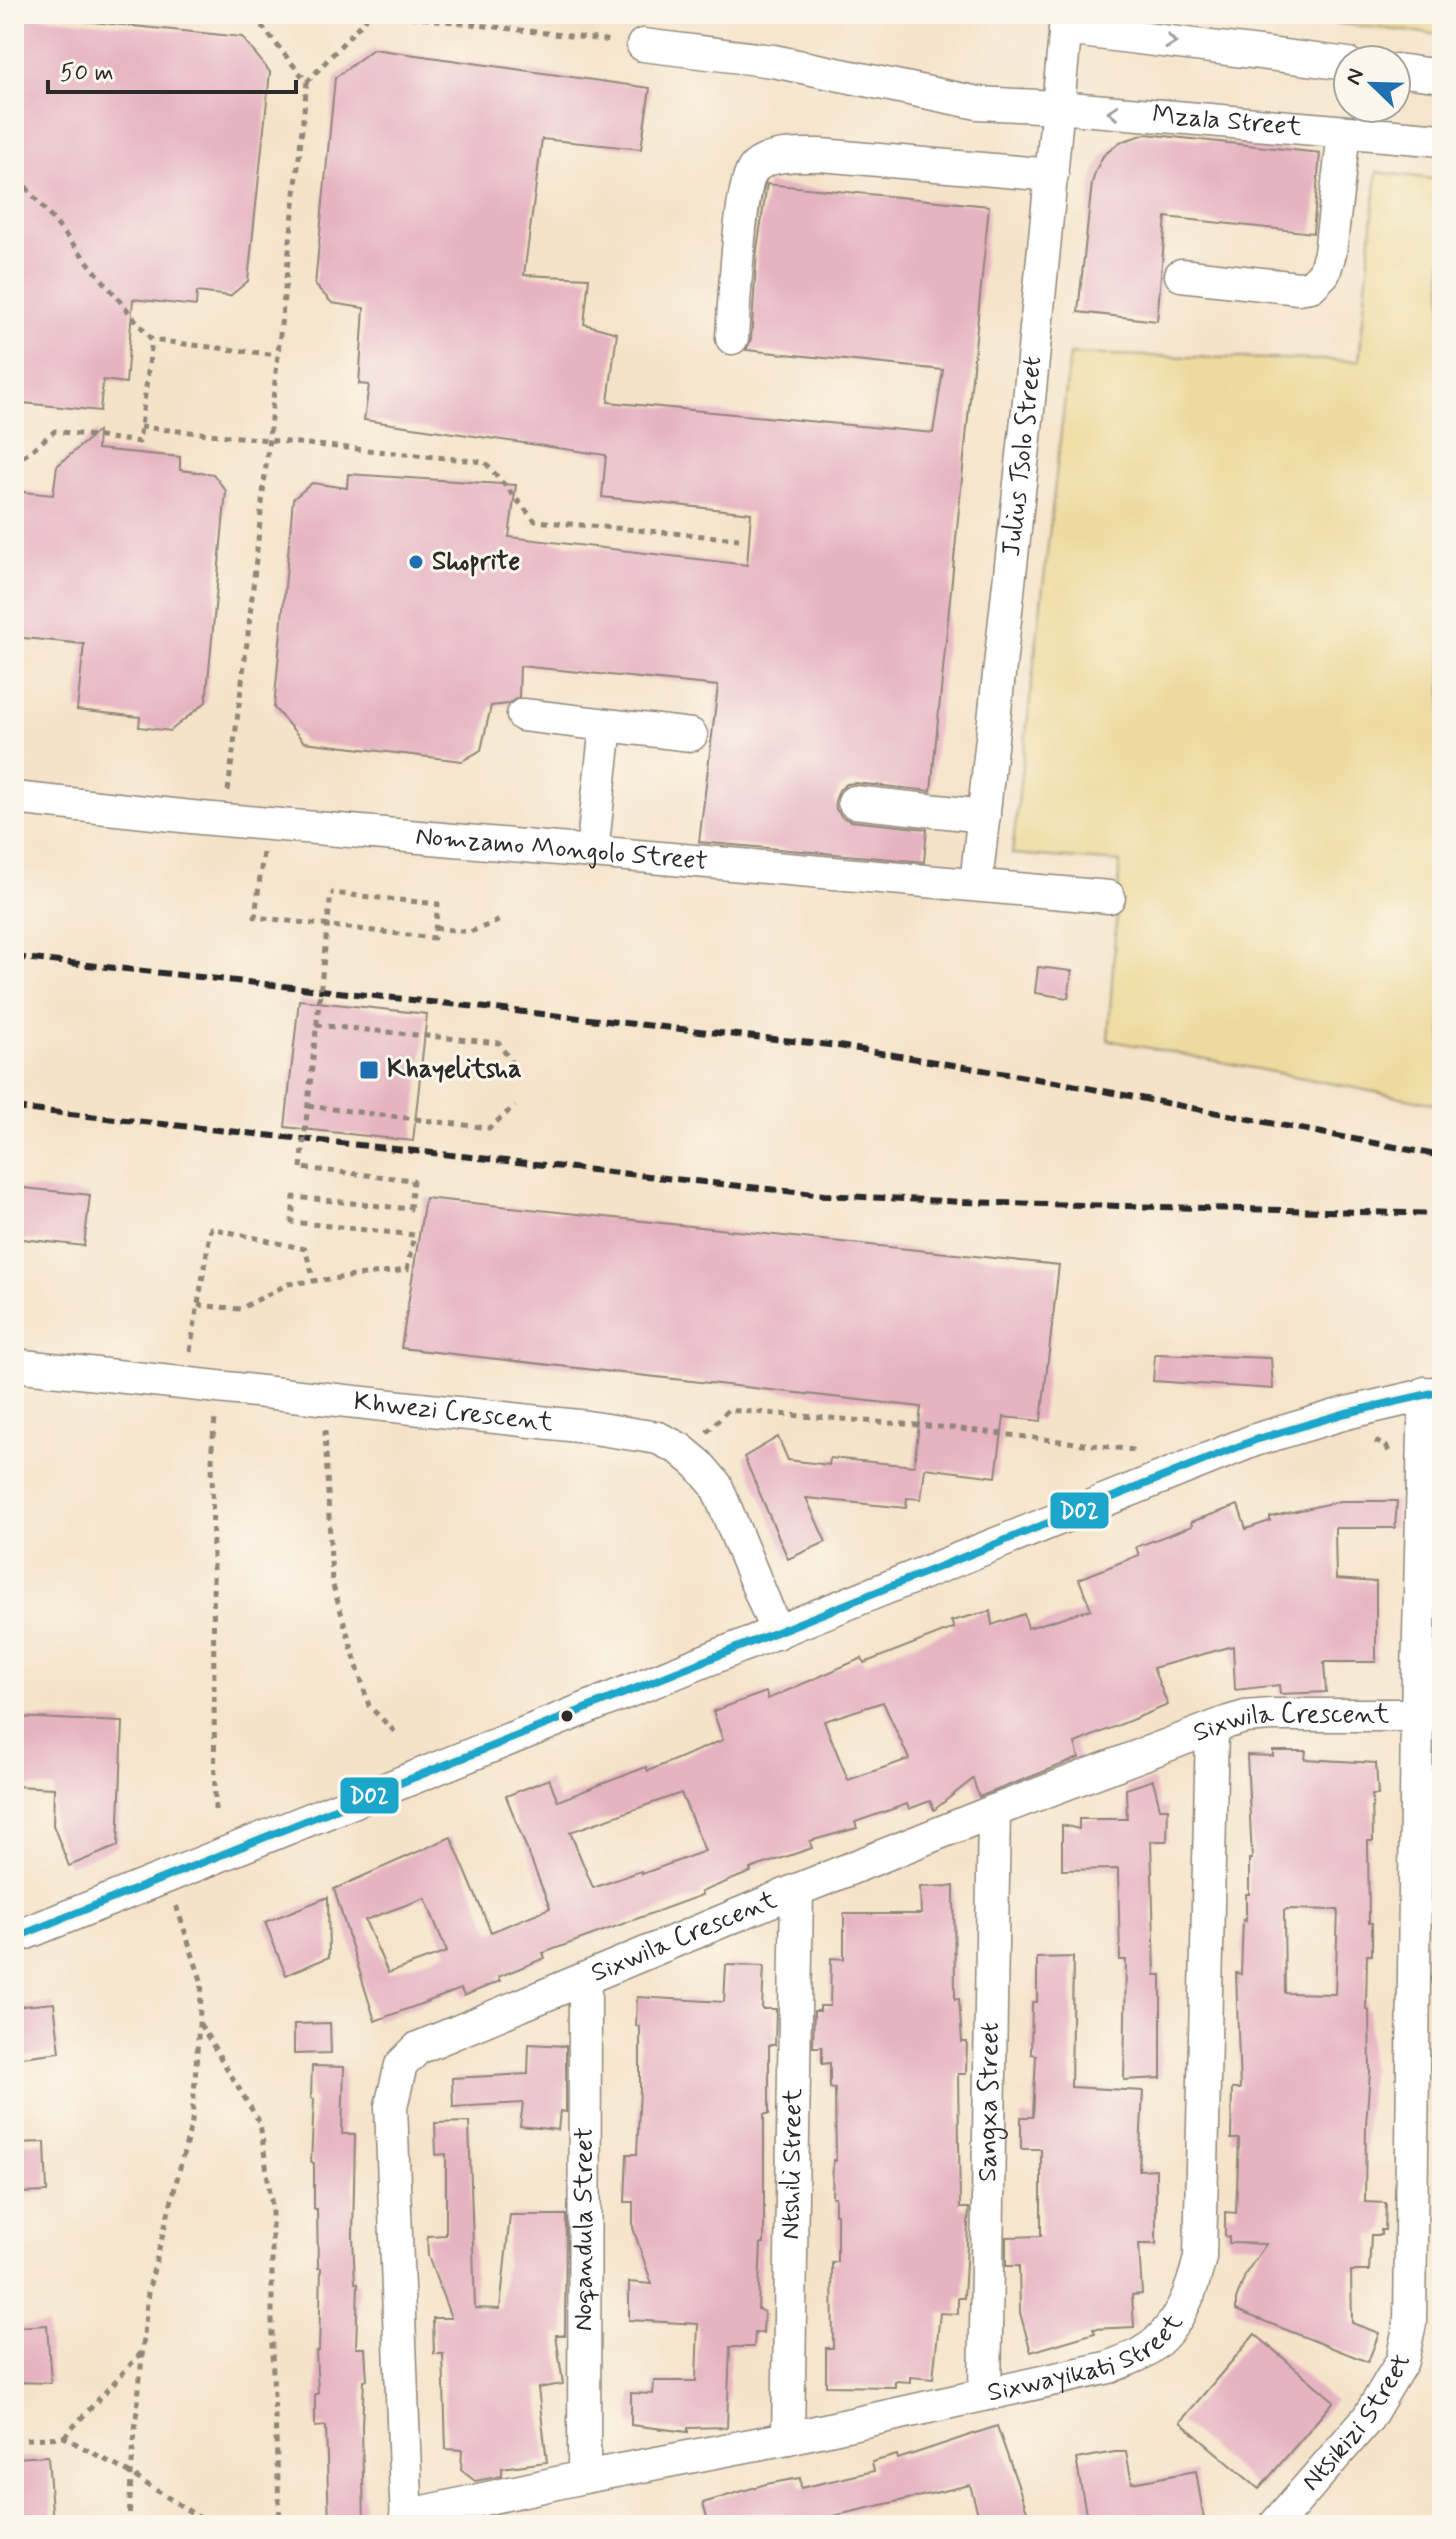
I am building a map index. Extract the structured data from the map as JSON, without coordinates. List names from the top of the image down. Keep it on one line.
{"streets":{"street":["Mzala Street","Julius Tsolo Street","Nomzamo Mongolo Street","Khwezi Crescent","Sixwila Crescent","Sangxa Street","Ntshili Street","Noqandula Street","Sixwayikati Street","Ntsikizi Street"]},"crossings":[["Mzala Street","Julius Tsolo Street"],["Julius Tsolo Street","Nomzamo Mongolo Street"],["Sixwila Crescent","Sangxa Street"],["Sixwila Crescent","Ntshili Street"],["Sixwila Crescent","Noqandula Street"],["Sixwila Crescent","Sixwayikati Street"],["Sixwila Crescent","Ntsikizi Street"],["Sangxa Street","Sixwayikati Street"],["Ntshili Street","Sixwayikati Street"],["Noqandula Street","Sixwayikati Street"]],"places":{"other":["Shoprite"],"transit":["Khayelitsha"]},"lines":["transit line D02"],"scale_bar":"50 m","north":"top left"}
